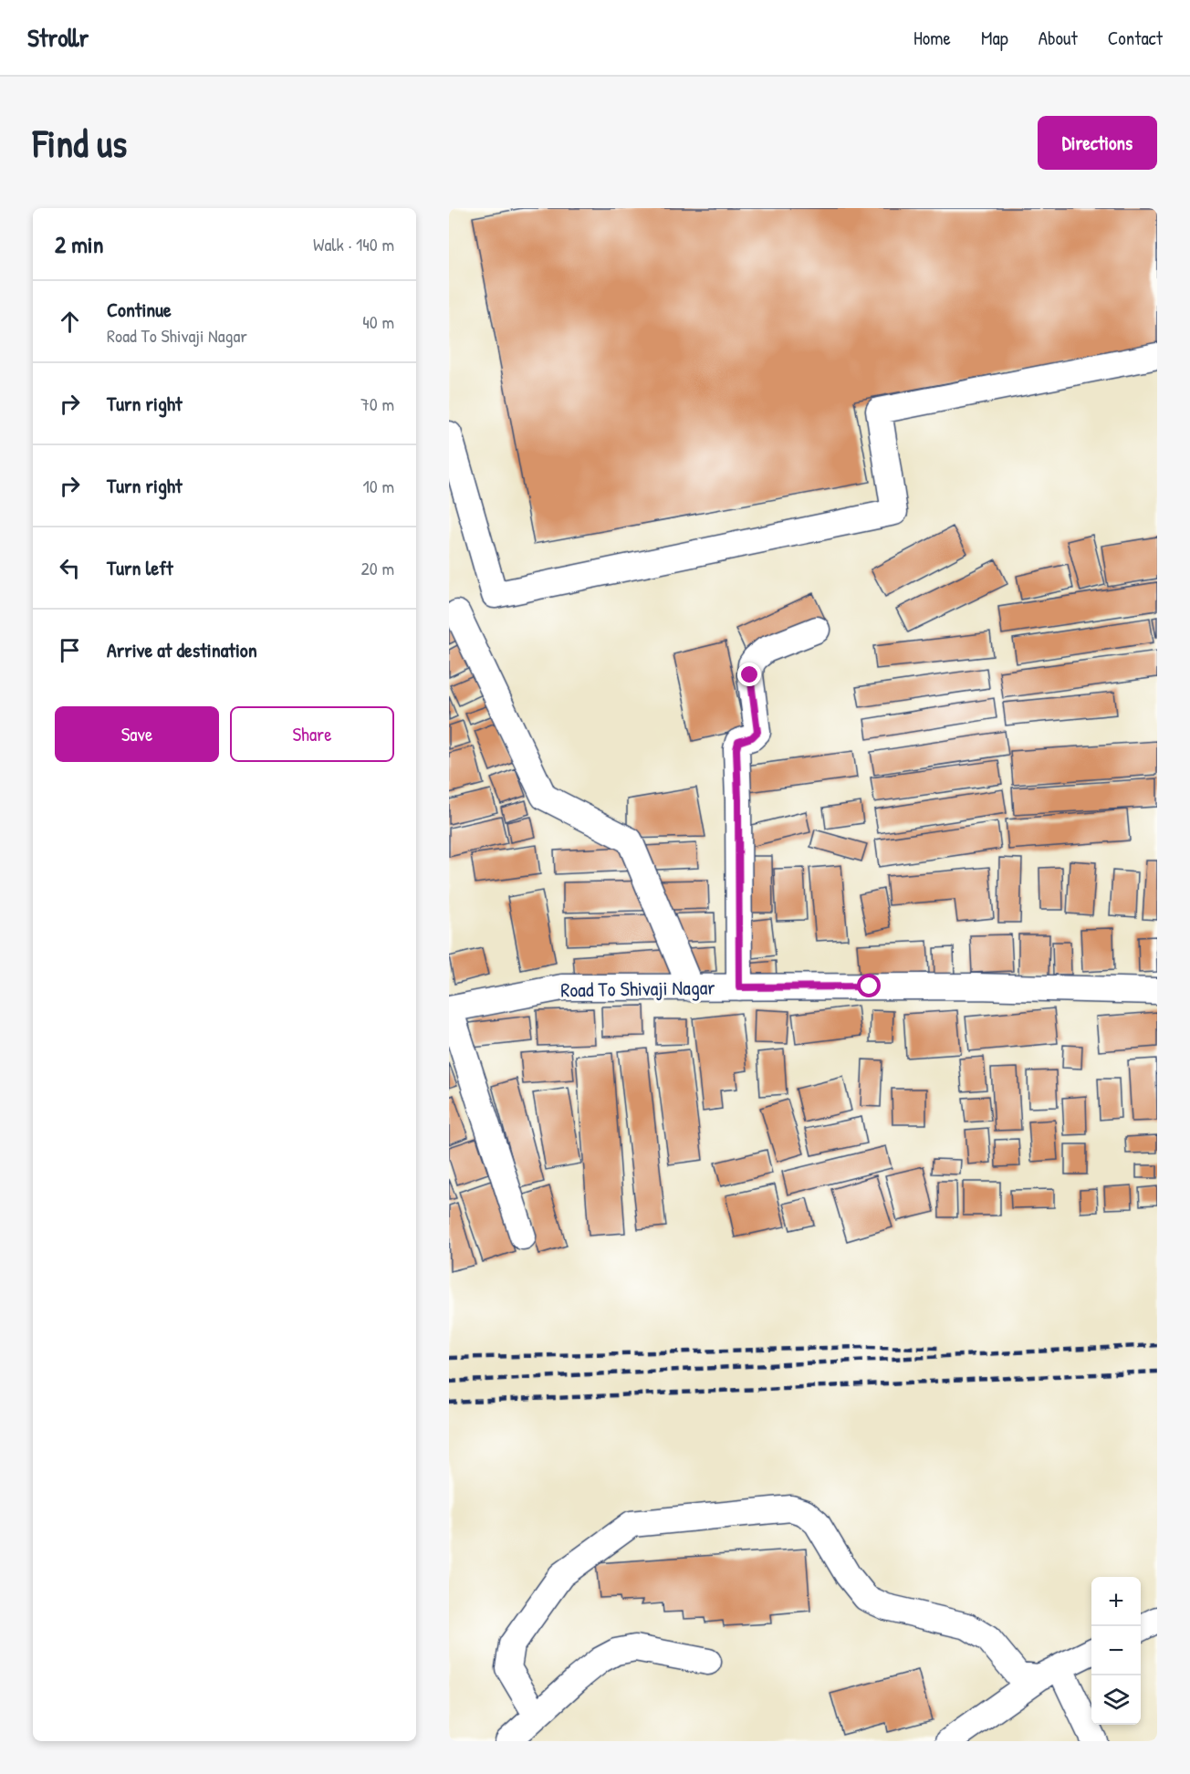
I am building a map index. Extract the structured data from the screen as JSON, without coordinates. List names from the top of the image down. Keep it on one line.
{"streets":{"street":["Road To Shivaji Nagar"]},"page":{"header":"Strollr","nav":["Home","Map","About","Contact"],"buttons":["Directions",["Save","Share"]],"title":"Find us","heading":["2 min","Walk · 140 m"],"list":[["Continue","Road To Shivaji Nagar","40 m"],["Turn right","70 m"],["Turn right","10 m"],["Turn left","20 m"],"Arrive at destination"],"map_buttons":["+","−"]}}
